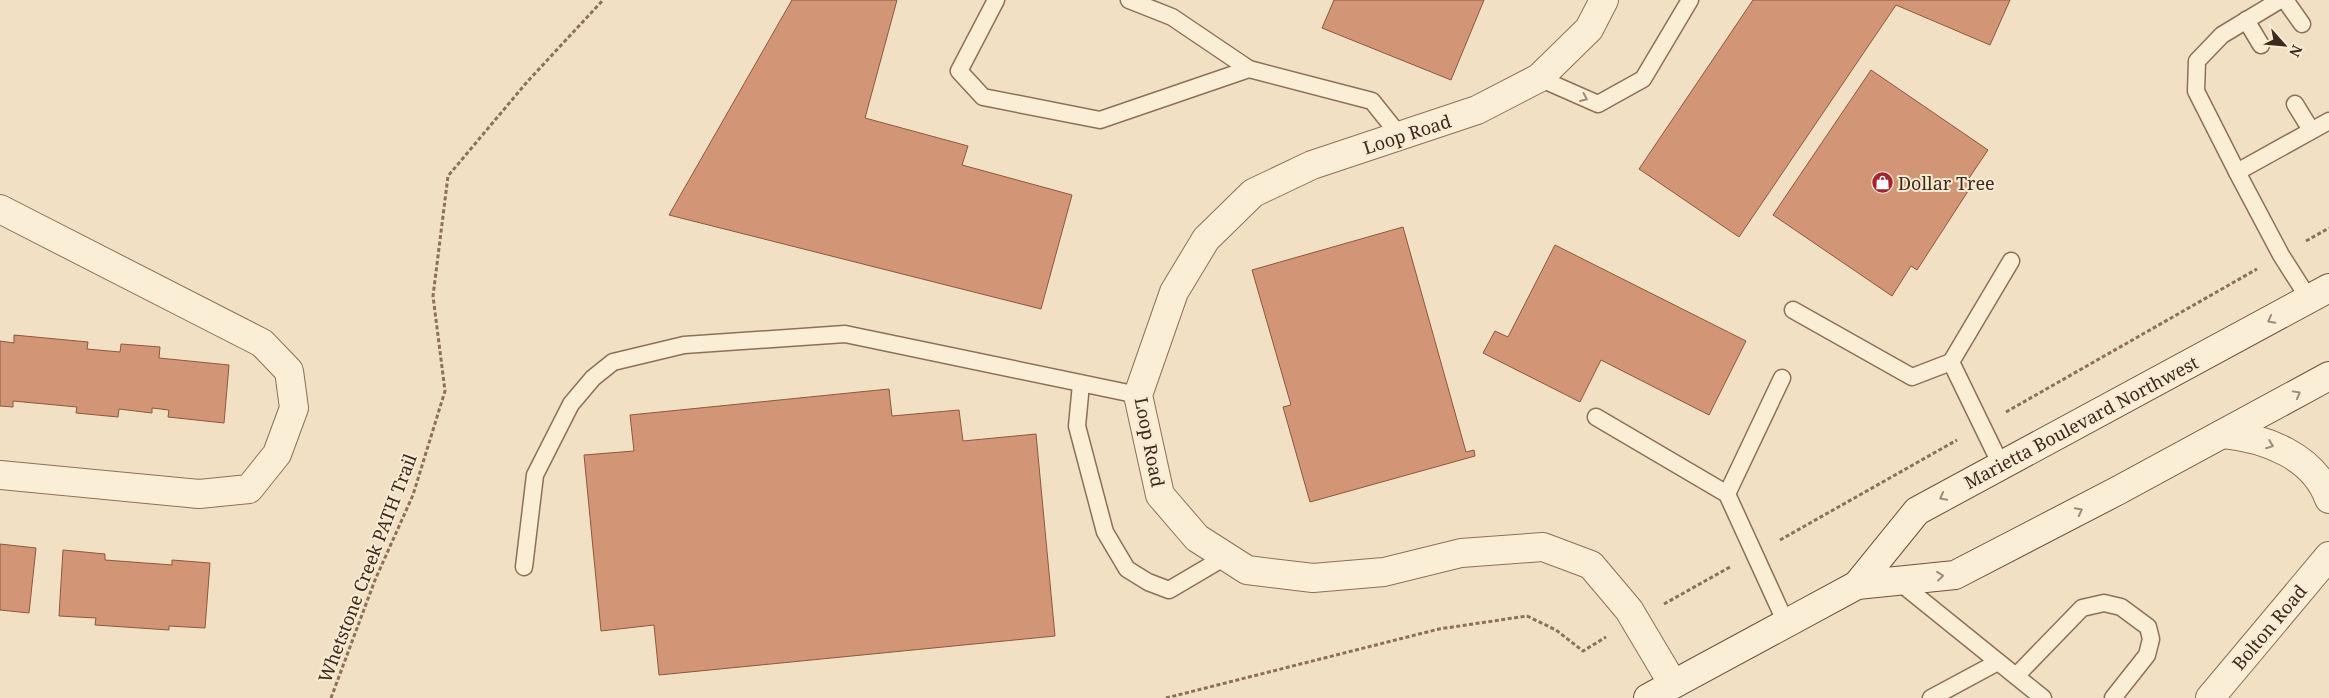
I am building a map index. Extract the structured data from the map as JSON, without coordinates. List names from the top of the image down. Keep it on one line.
{"streets":{"street":["Loop Road","Marietta Boulevard Northwest","Bolton Road"],"path":["Whetstone Creek PATH Trail"]},"places":{"shop":["Dollar Tree"]},"north":"bottom right"}
